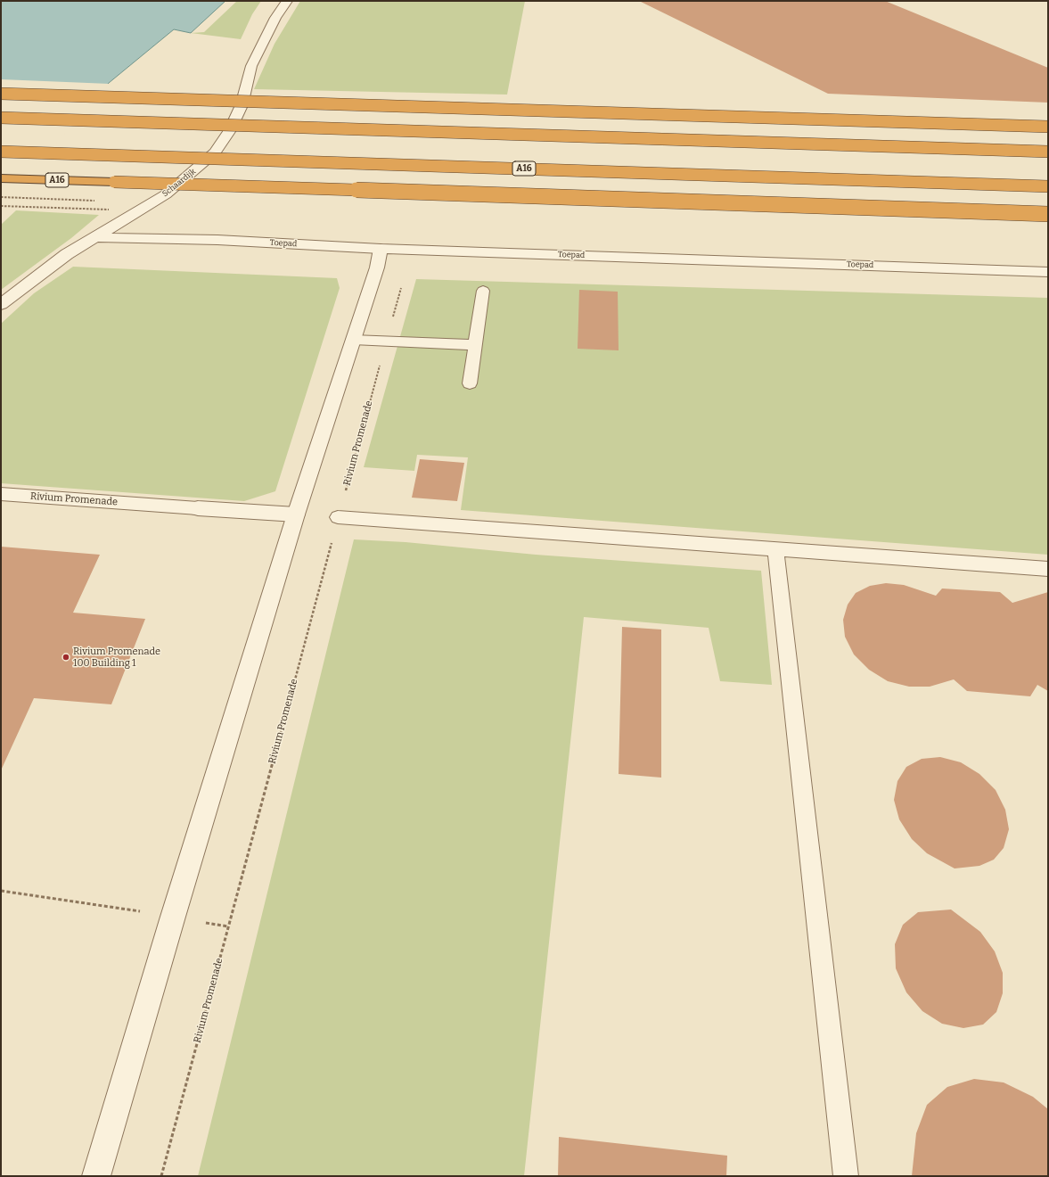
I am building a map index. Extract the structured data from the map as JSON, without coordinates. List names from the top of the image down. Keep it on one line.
{"streets":{"highway":["A16"],"street":["Schaardijk","Toepad","Rivium Promenade"]},"crossings":[["Schaardijk","Toepad"]],"places":["Rivium Promenade 100 Building 1"]}
